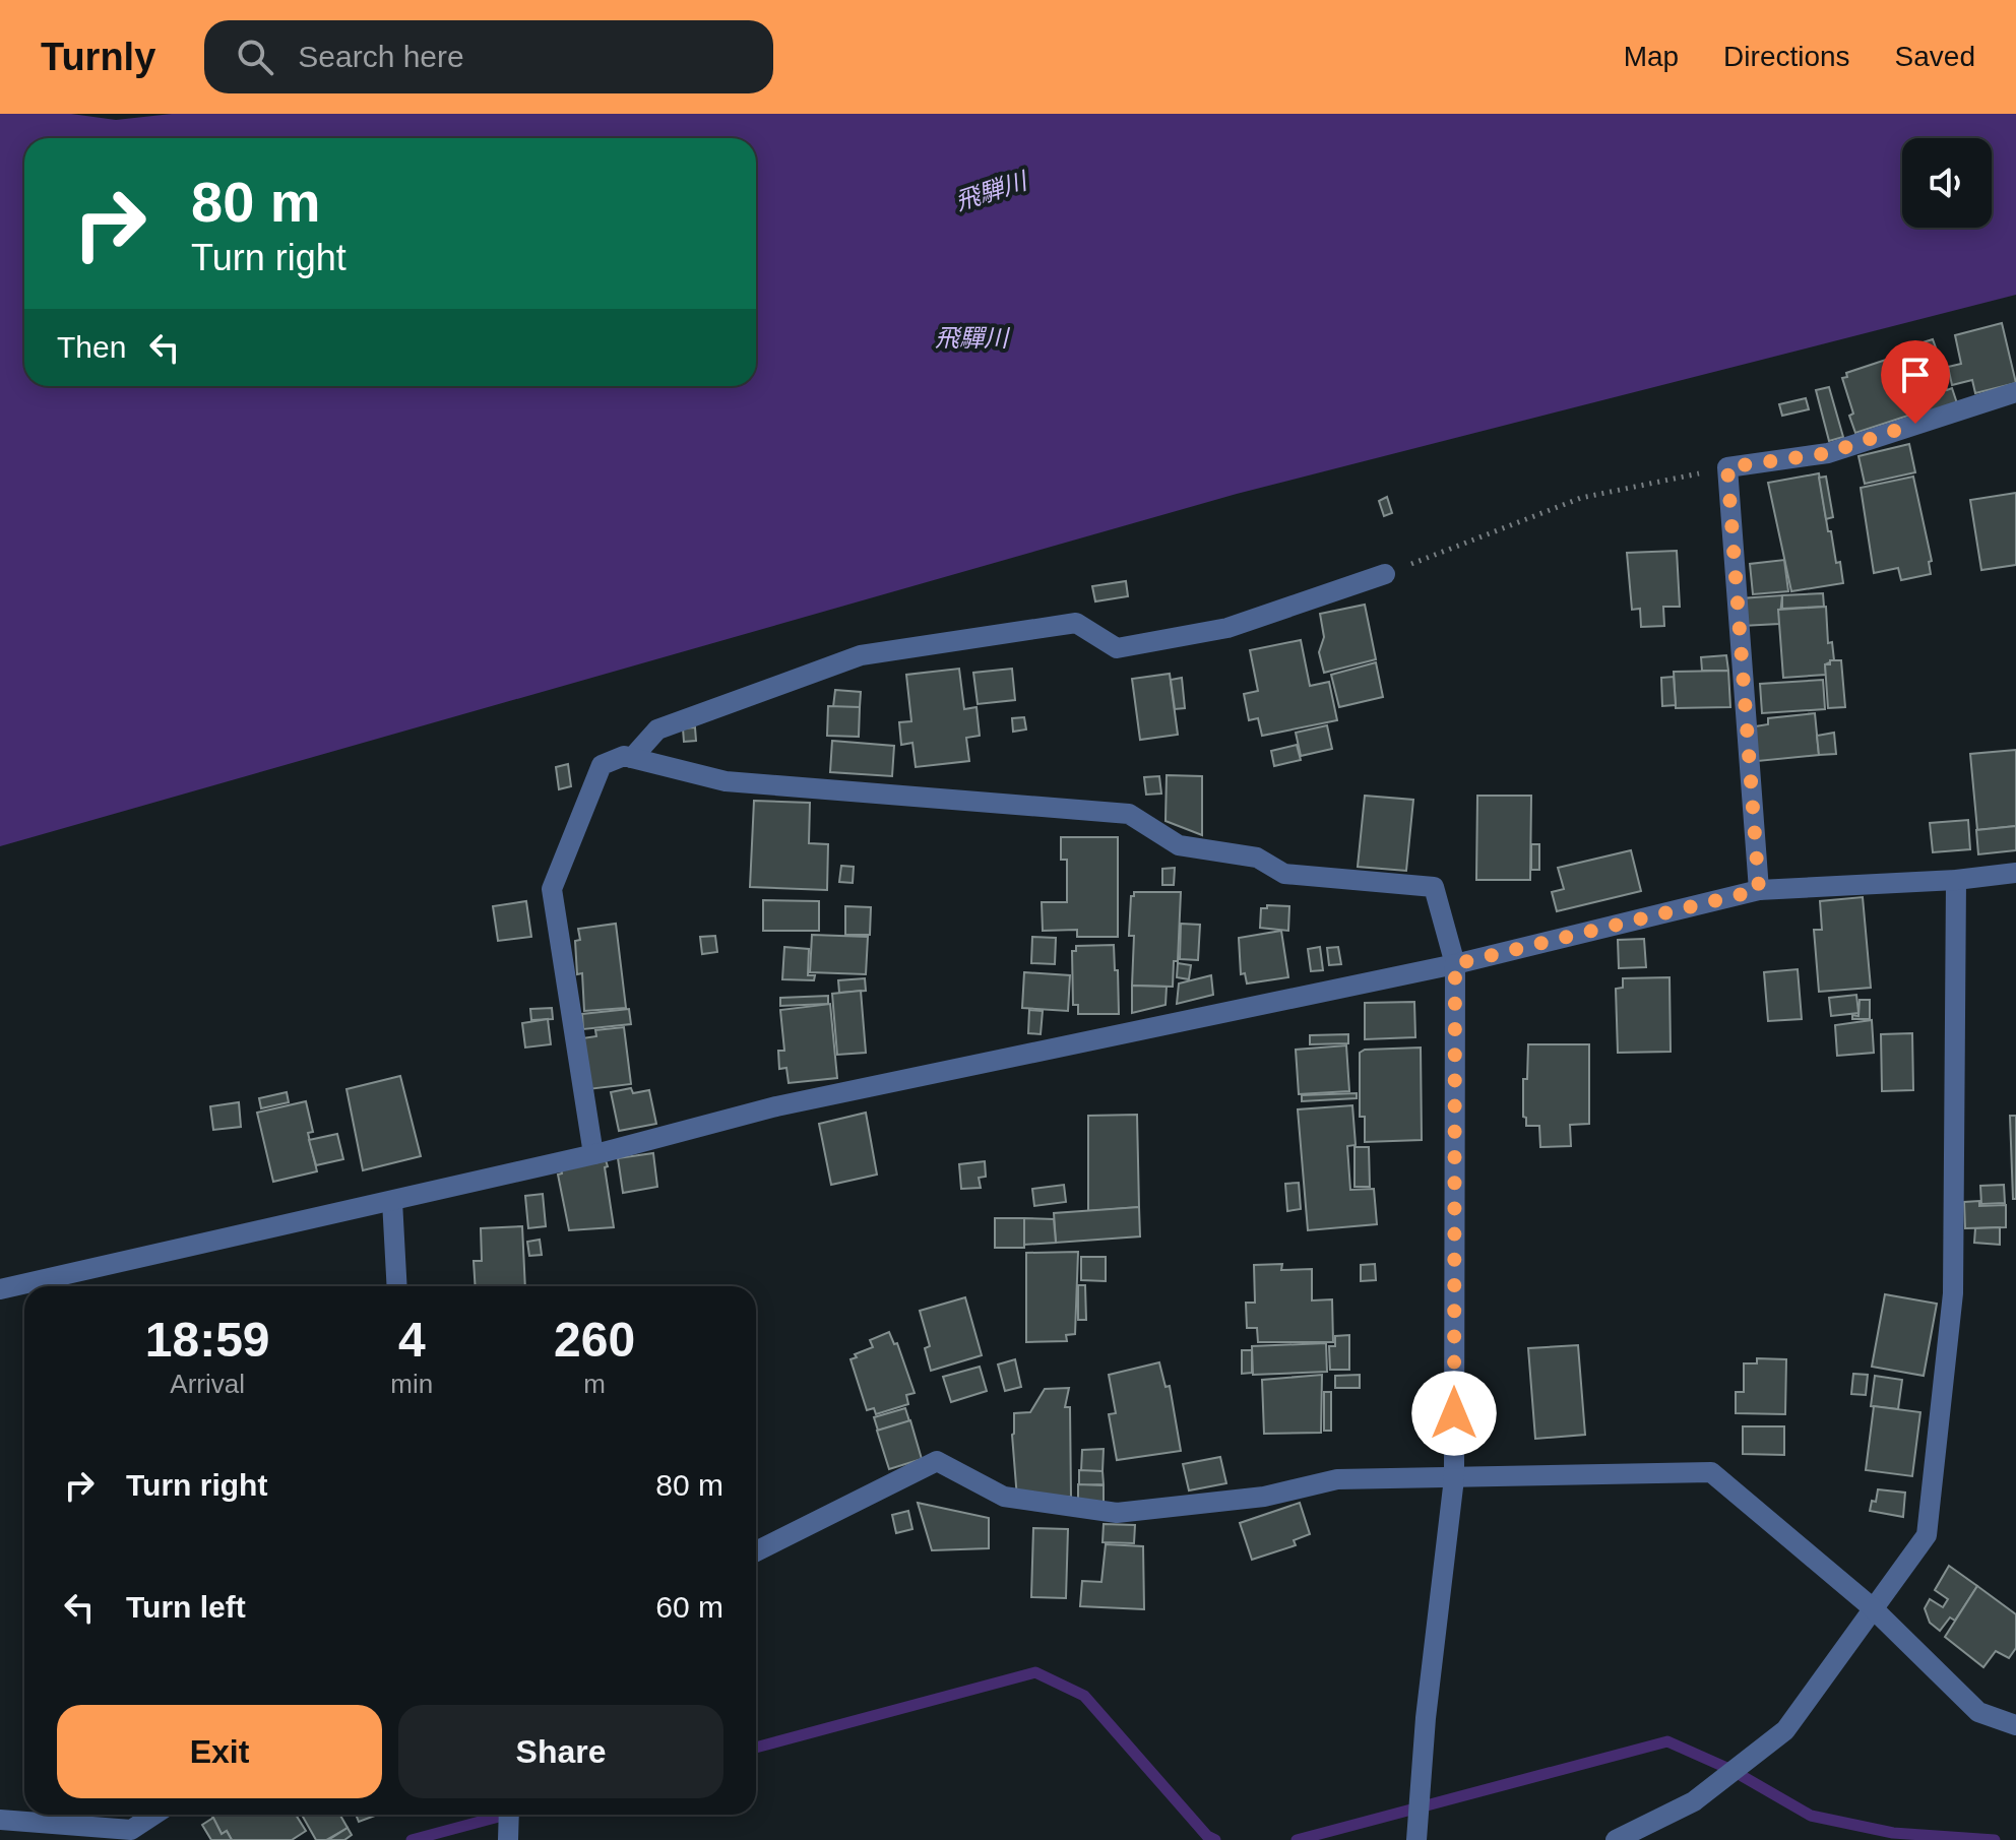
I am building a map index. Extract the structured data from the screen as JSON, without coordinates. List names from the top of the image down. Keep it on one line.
{"water":["飛騨川","飛驒川"],"page":{"header":"Turnly","search":"Search here","nav":["Map","Directions","Saved"],"turn":["80 m","Turn right"],"then":"Then","eta":["18:59","Arrival","4","min","260","m"],"list":[{"name":"Turn right","value":"80 m"},{"name":"Turn left","value":"60 m"}],"buttons":["Exit","Share"]}}
